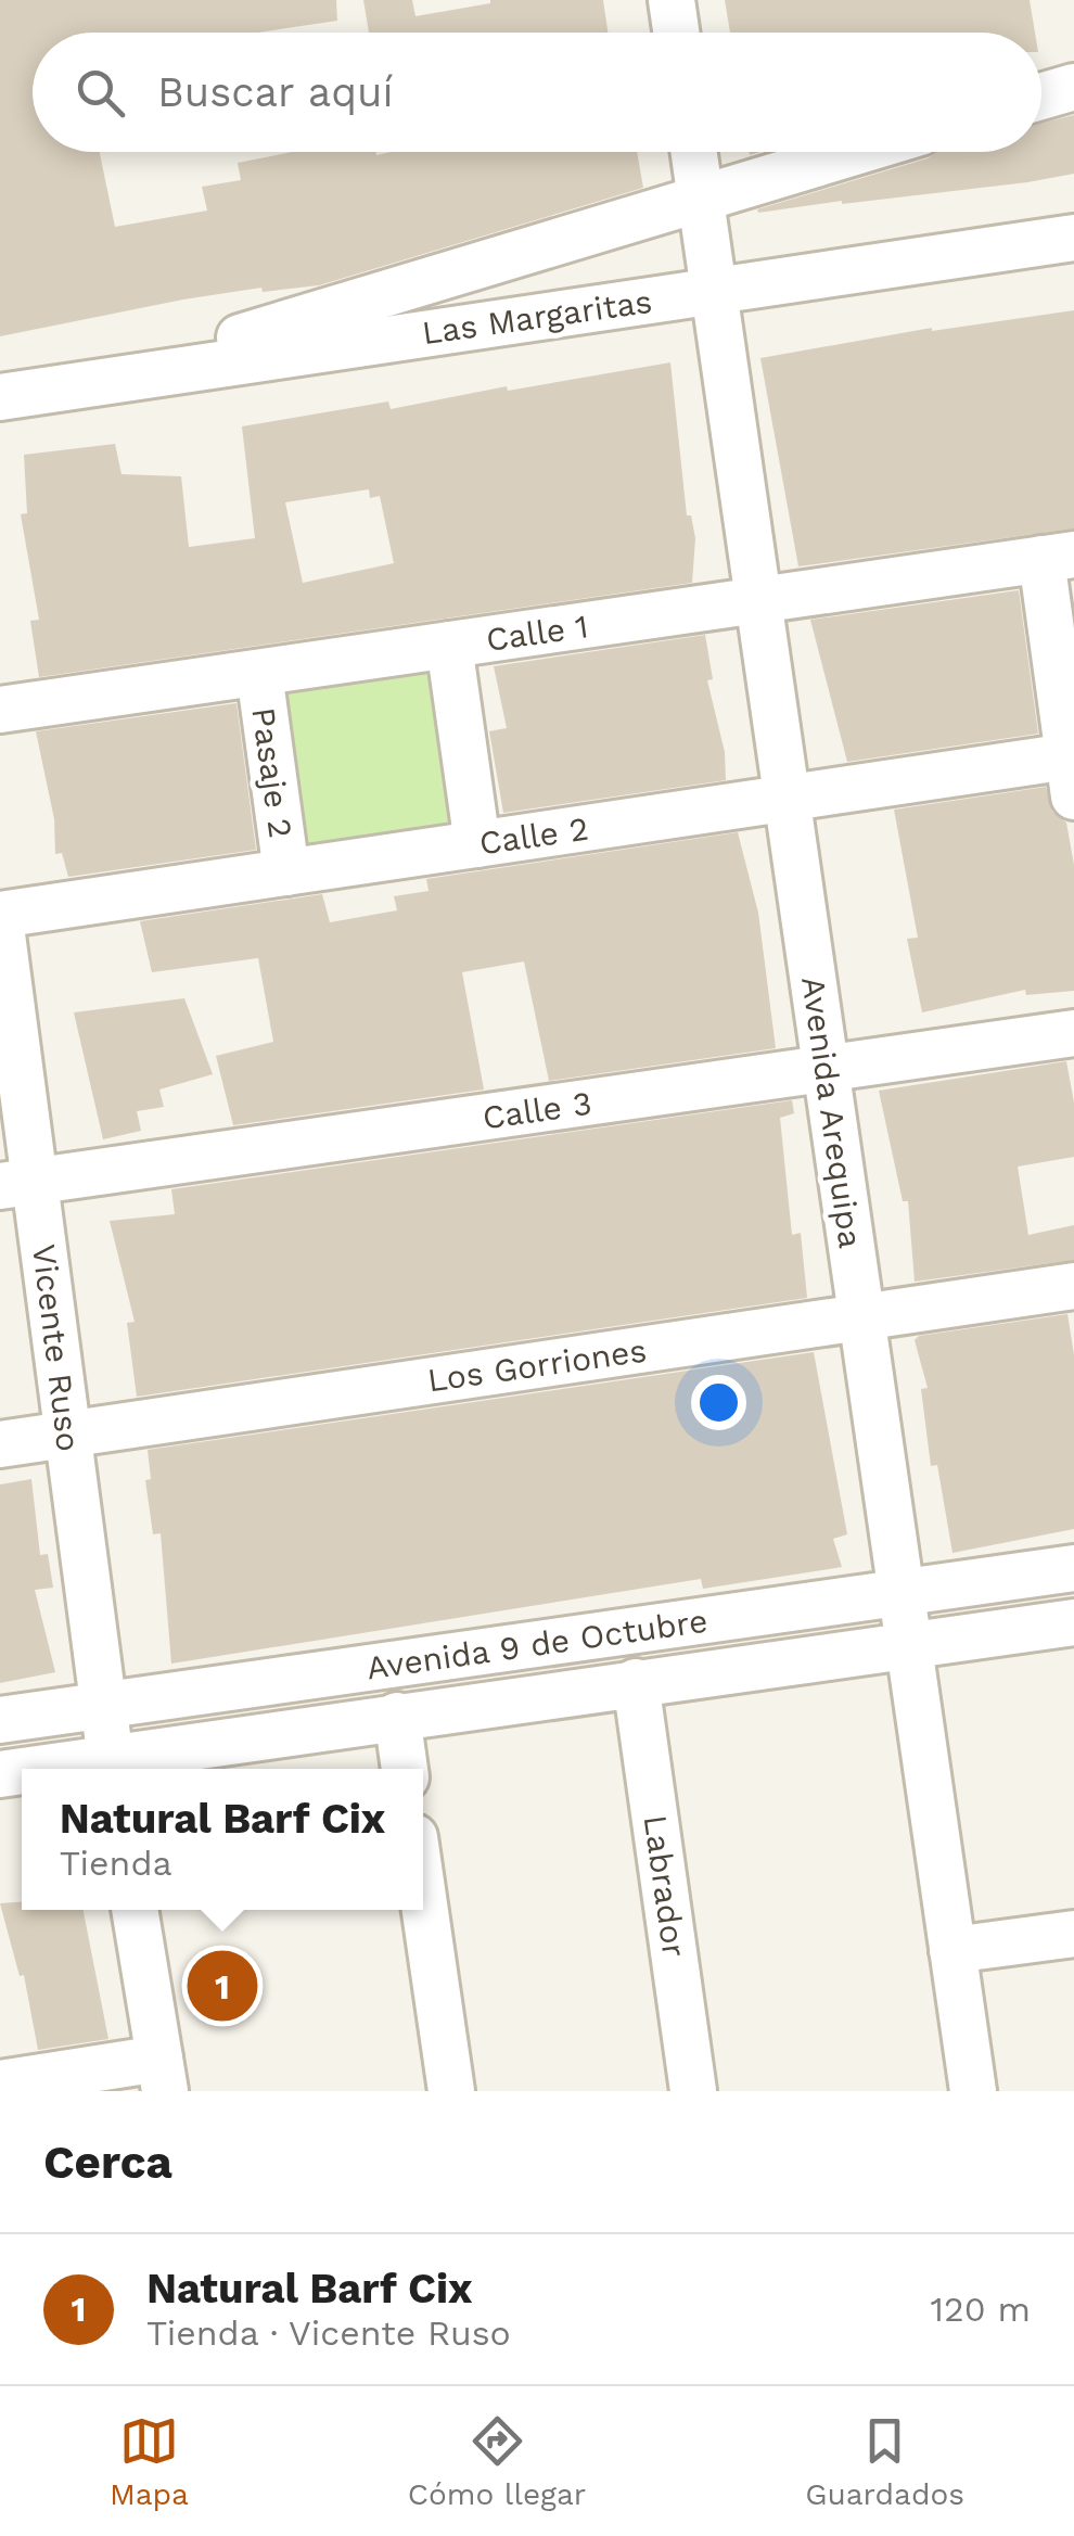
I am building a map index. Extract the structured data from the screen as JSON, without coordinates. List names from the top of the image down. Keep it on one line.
{"streets":{"street":["Las Margaritas","Calle 1","Pasaje 2","Calle 2","Calle 3","Avenida Arequipa","Vicente Ruso","Los Gorriones","Avenida 9 de Octubre","Labrador"]},"crossings":[["Las Margaritas","Avenida Arequipa"],["Calle 1","Pasaje 2"],["Calle 1","Avenida Arequipa"],["Pasaje 2","Calle 2"],["Calle 2","Avenida Arequipa"],["Calle 2","Vicente Ruso"],["Calle 3","Avenida Arequipa"],["Calle 3","Vicente Ruso"],["Avenida Arequipa","Los Gorriones"],["Avenida Arequipa","Avenida 9 de Octubre"],["Vicente Ruso","Los Gorriones"],["Vicente Ruso","Avenida 9 de Octubre"],["Avenida 9 de Octubre","Labrador"]],"page":{"search":"Buscar aquí","popup":["Natural Barf Cix","Tienda"],"pins":"1","heading":"Cerca","list":[{"mark":"1","name":"Natural Barf Cix","note":"Tienda · Vicente Ruso","value":"120 m"}],"nav":["Mapa","Cómo llegar","Guardados"]}}
